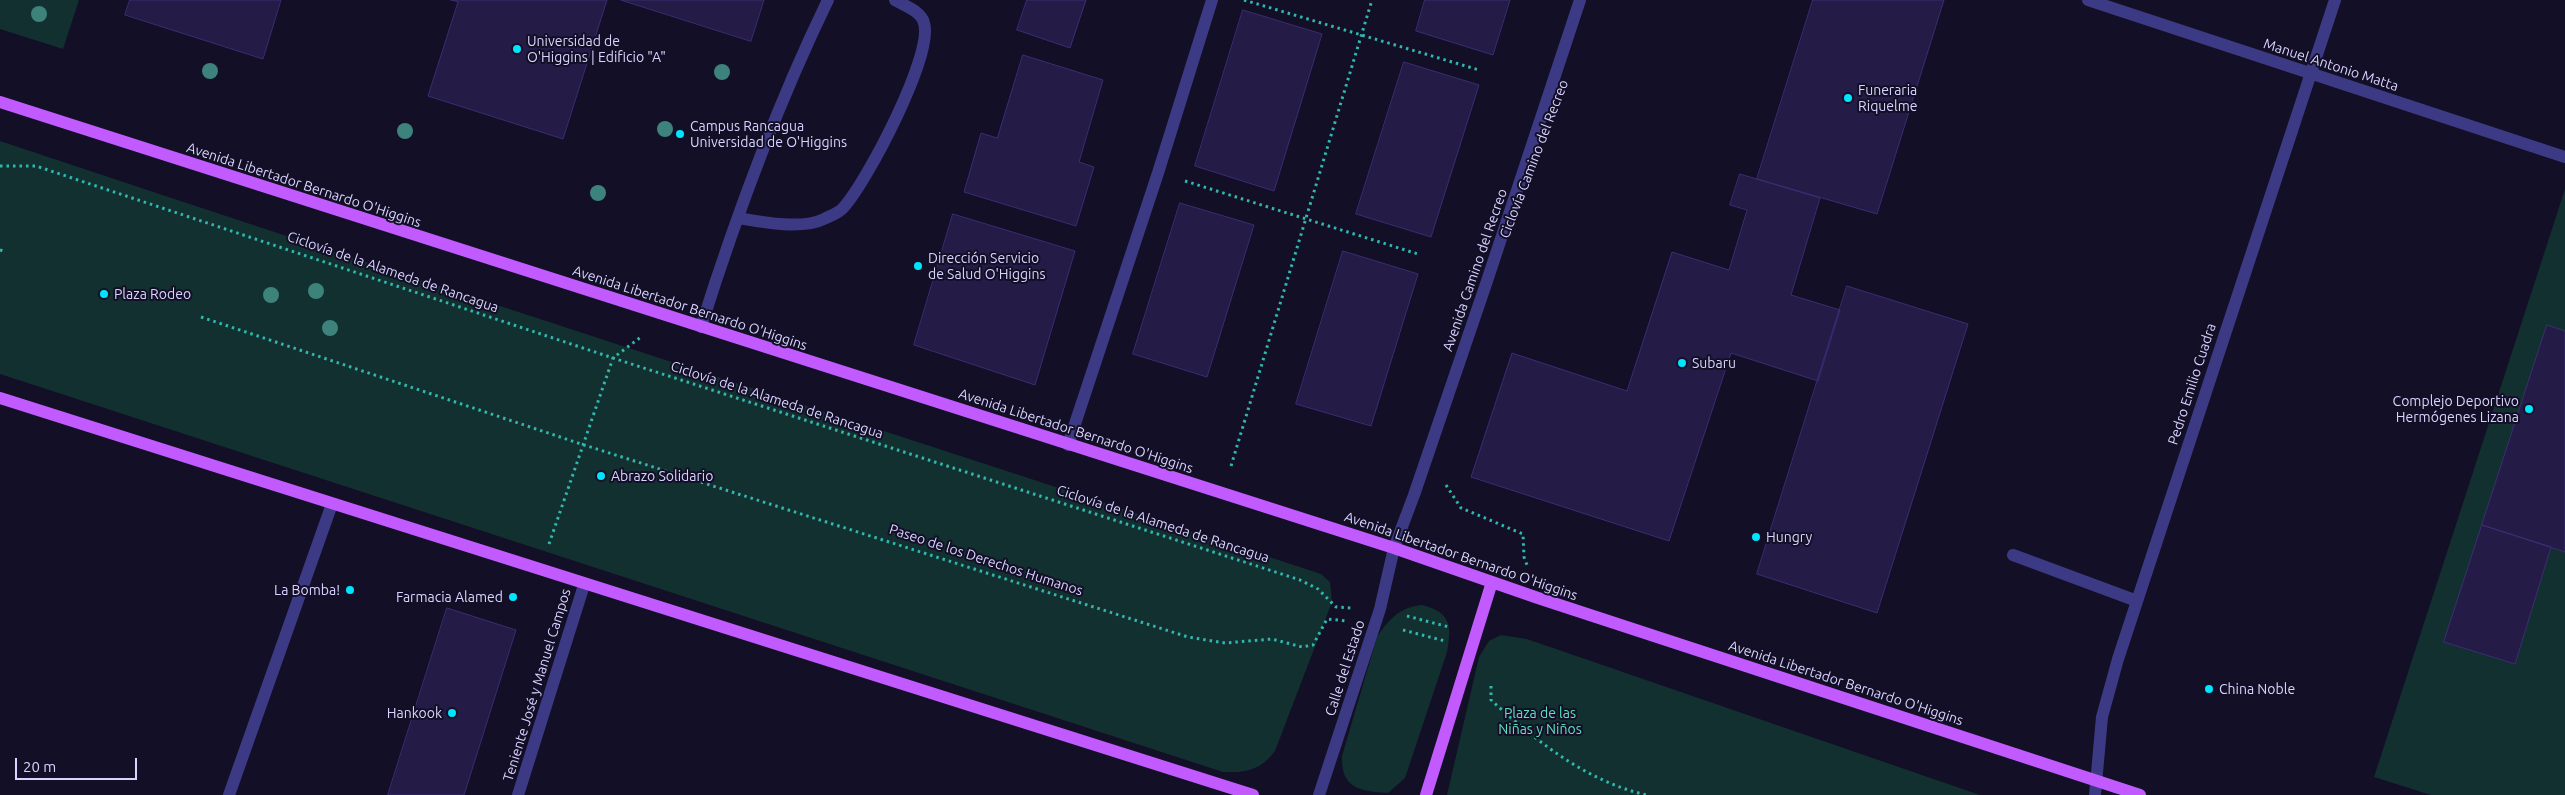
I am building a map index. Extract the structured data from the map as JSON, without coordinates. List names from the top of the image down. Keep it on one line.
{"streets":{"main road":["Avenida Libertador Bernardo O'Higgins"],"street":["Manuel Antonio Matta","Avenida Camino del Recreo","Pedro Emilio Cuadra","Calle del Estado","Teniente José y Manuel Campos"],"path":["Ciclovía de la Alameda de Rancagua","Paseo de los Derechos Humanos"]},"crossings":[["Manuel Antonio Matta","Pedro Emilio Cuadra"],["Avenida Libertador Bernardo O'Higgins","Avenida Camino del Recreo"],["Avenida Libertador Bernardo O'Higgins","Pedro Emilio Cuadra"],["Avenida Libertador Bernardo O'Higgins","Calle del Estado"],["Avenida Camino del Recreo","Calle del Estado"],["Ciclovía de la Alameda de Rancagua","Calle del Estado"],["Paseo de los Derechos Humanos","Calle del Estado"]],"parks":["Plaza de las Niñas y Niños"],"places":["Universidad de O'Higgins | Edificio \"A\"","Funeraria Riquelme","Campus Rancagua Universidad de O'Higgins","Dirección Servicio de Salud O'Higgins","Plaza Rodeo","Subaru","Complejo Deportivo Hermógenes Lizana","Abrazo Solidario","Hungry","La Bomba!","Farmacia Alamed","China Noble","Hankook"],"scale_bar":"20 m"}
